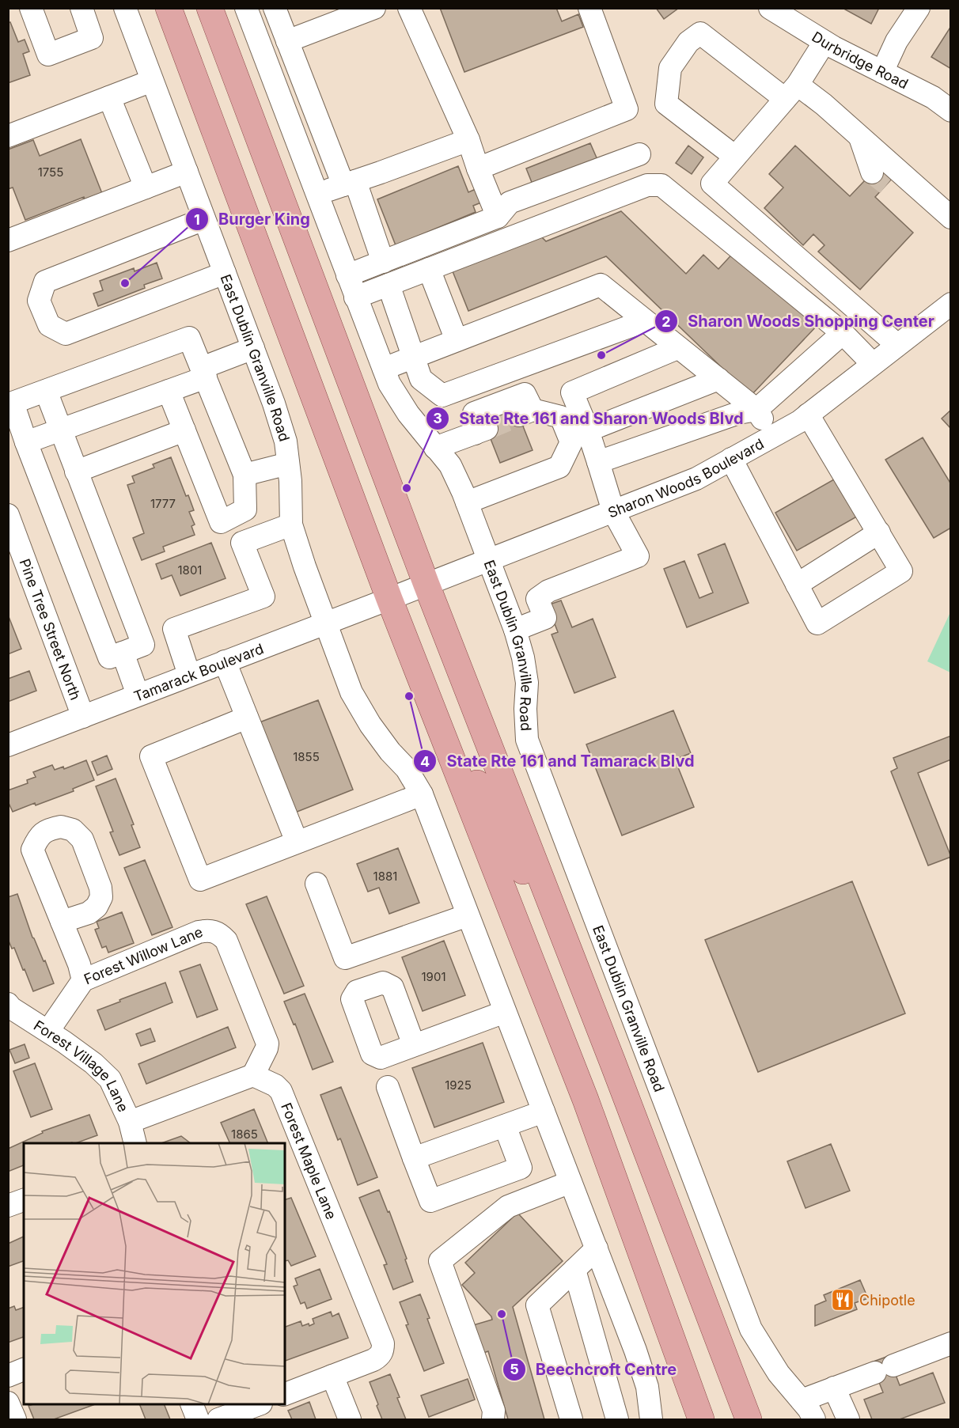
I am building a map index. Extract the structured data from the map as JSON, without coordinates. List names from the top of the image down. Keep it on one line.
{"streets":{"street":["Durbridge Road","East Dublin Granville Road","Sharon Woods Boulevard","Pine Tree Street North","Tamarack Boulevard","Forest Willow Lane","Forest Village Lane","Forest Maple Lane"]},"crossings":[["East Dublin Granville Road","Sharon Woods Boulevard"],["East Dublin Granville Road","Tamarack Boulevard"],["Sharon Woods Boulevard","Tamarack Boulevard"],["Pine Tree Street North","Tamarack Boulevard"],["Forest Willow Lane","Forest Village Lane"],["Forest Willow Lane","Forest Maple Lane"]],"places":{"other":["Burger King","Sharon Woods Shopping Center","State Rte 161 and Sharon Woods Blvd","State Rte 161 and Tamarack Blvd","Beechcroft Centre"],"restaurant":["Chipotle"]},"house_numbers":["1755","1777","1801","1855","1881","1901","1925","1865"]}
